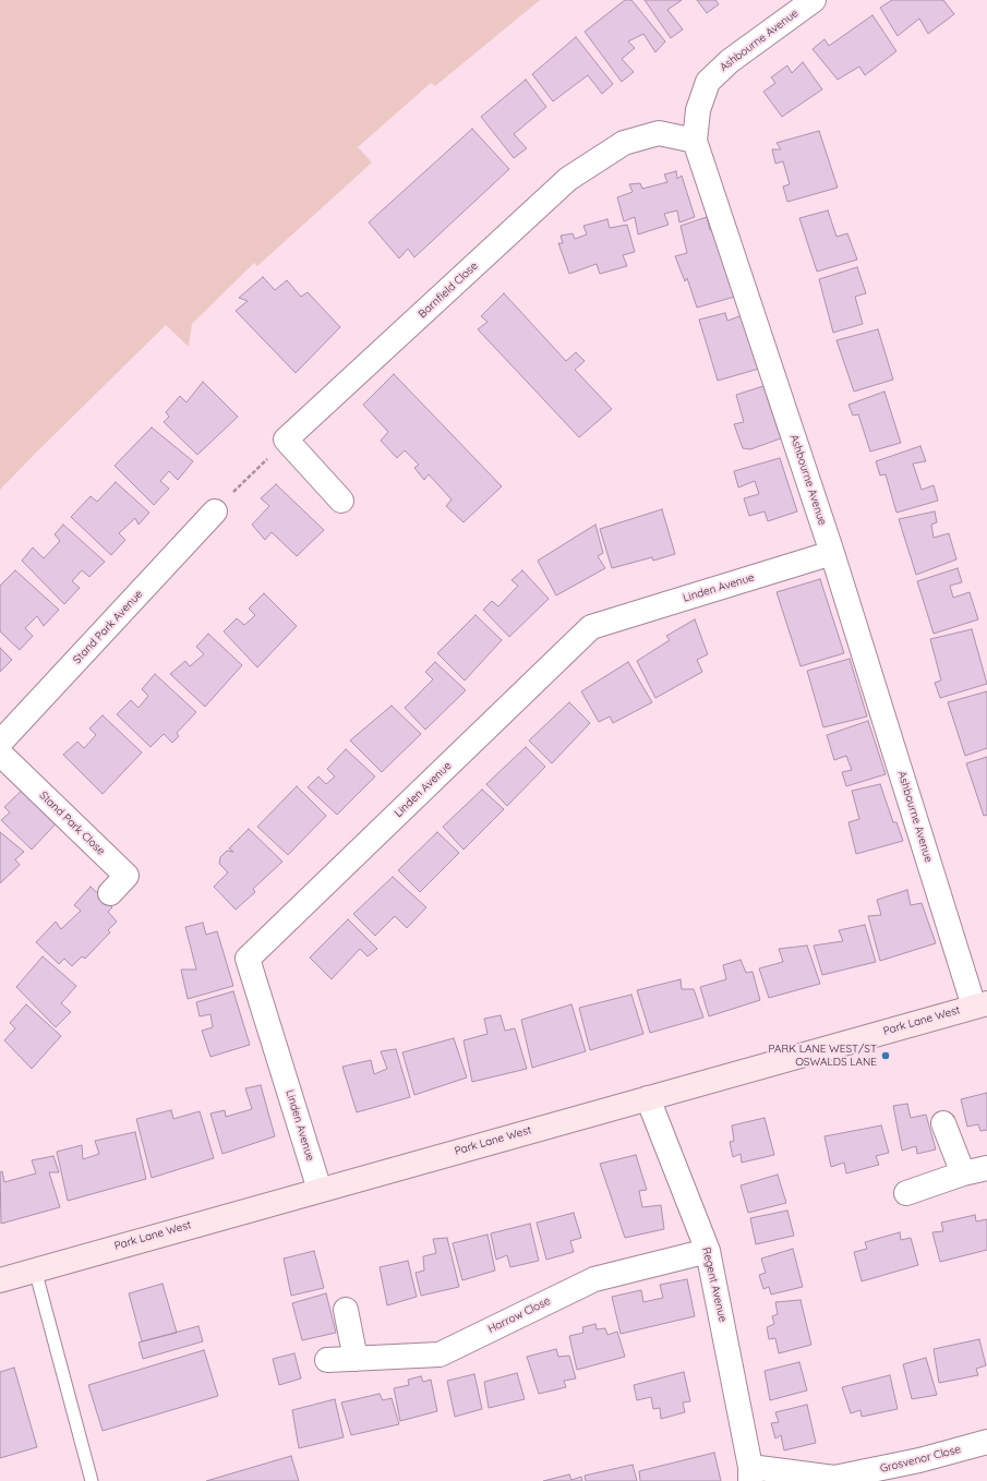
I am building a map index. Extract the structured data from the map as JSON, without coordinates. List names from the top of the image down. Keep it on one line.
{"streets":{"street":["Ashbourne Avenue","Barnfield Close","Linden Avenue","Stand Park Avenue","Stand Park Close","Park Lane West","Regent Avenue","Harrow Close","Grosvenor Close"]},"crossings":[["Ashbourne Avenue","Barnfield Close"],["Ashbourne Avenue","Linden Avenue"],["Ashbourne Avenue","Park Lane West"],["Linden Avenue","Park Lane West"],["Park Lane West","Regent Avenue"],["Regent Avenue","Harrow Close"],["Regent Avenue","Grosvenor Close"]],"places":["PARK LANE WEST/ST OSWALDS LANE"]}
